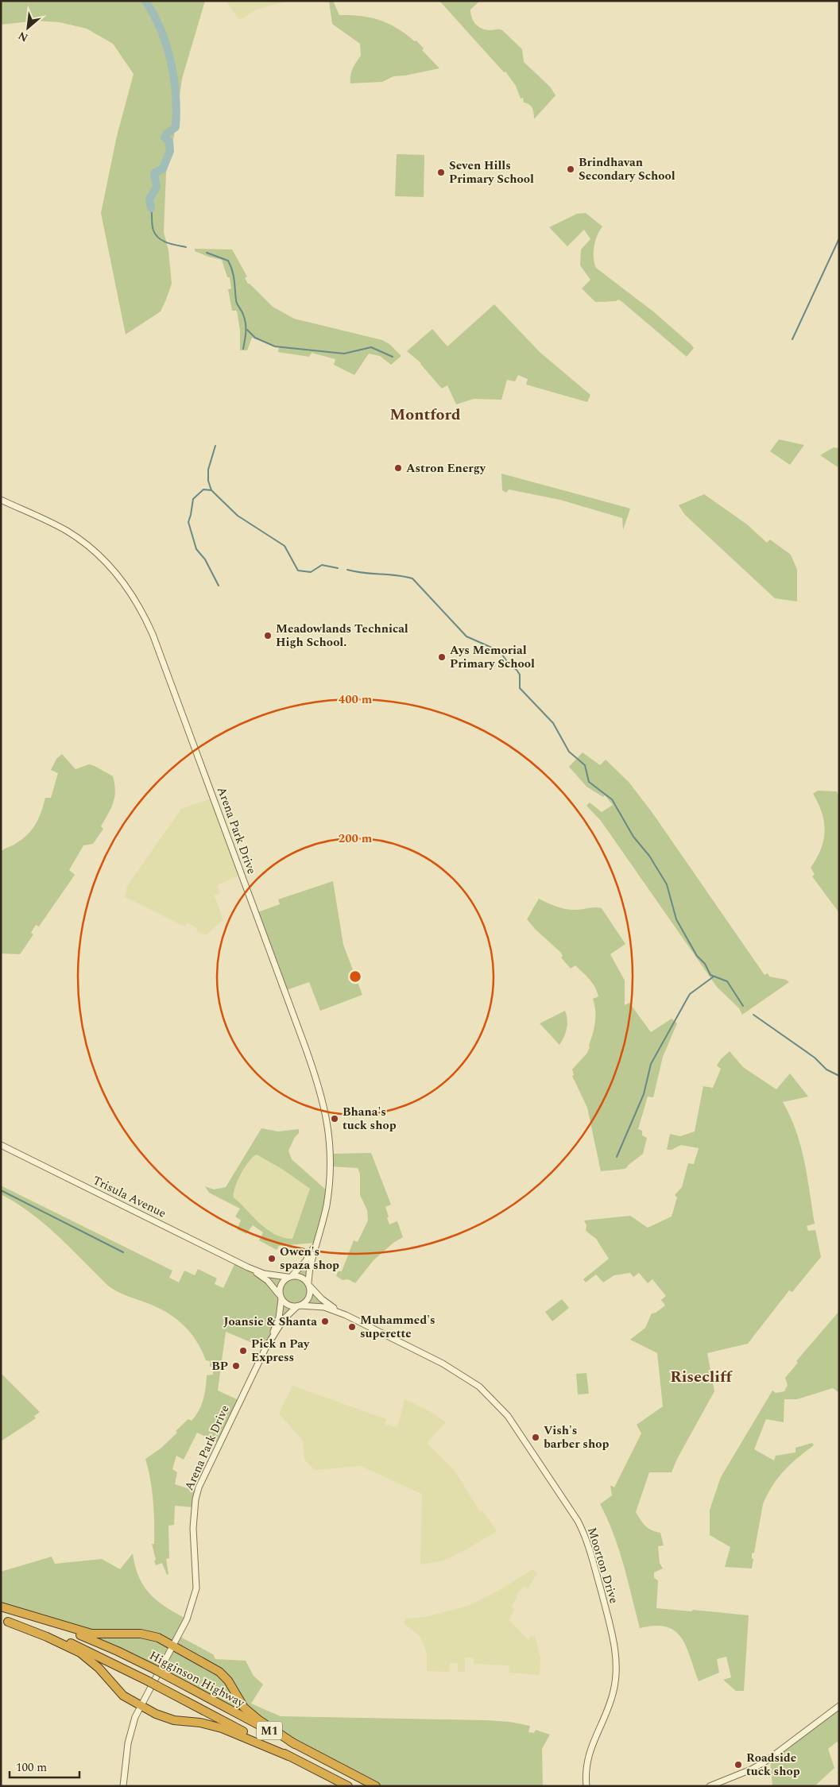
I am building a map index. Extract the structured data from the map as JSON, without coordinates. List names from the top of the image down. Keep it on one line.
{"streets":{"highway":["Higginson Highway","M1"],"street":["Arena Park Drive","Trisula Avenue","Moorton Drive"]},"crossings":[["Arena Park Drive","Trisula Avenue"],["Arena Park Drive","Moorton Drive"],["Arena Park Drive","Higginson Highway"],["Trisula Avenue","Moorton Drive"]],"districts":["Montford","Risecliff"],"places":["Brindhavan Secondary School","Seven Hills Primary School","Astron Energy","Meadowlands Technical High School.","Ays Memorial Primary School","Bhana's tuck shop","Owen's spaza shop","Joansie & Shanta","Muhammed's superette","Pick n Pay Express","BP","Vish's barber shop","Roadside tuck shop"],"scale_bar":"100 m","north":"bottom left","rings":["400 m","200 m"]}
